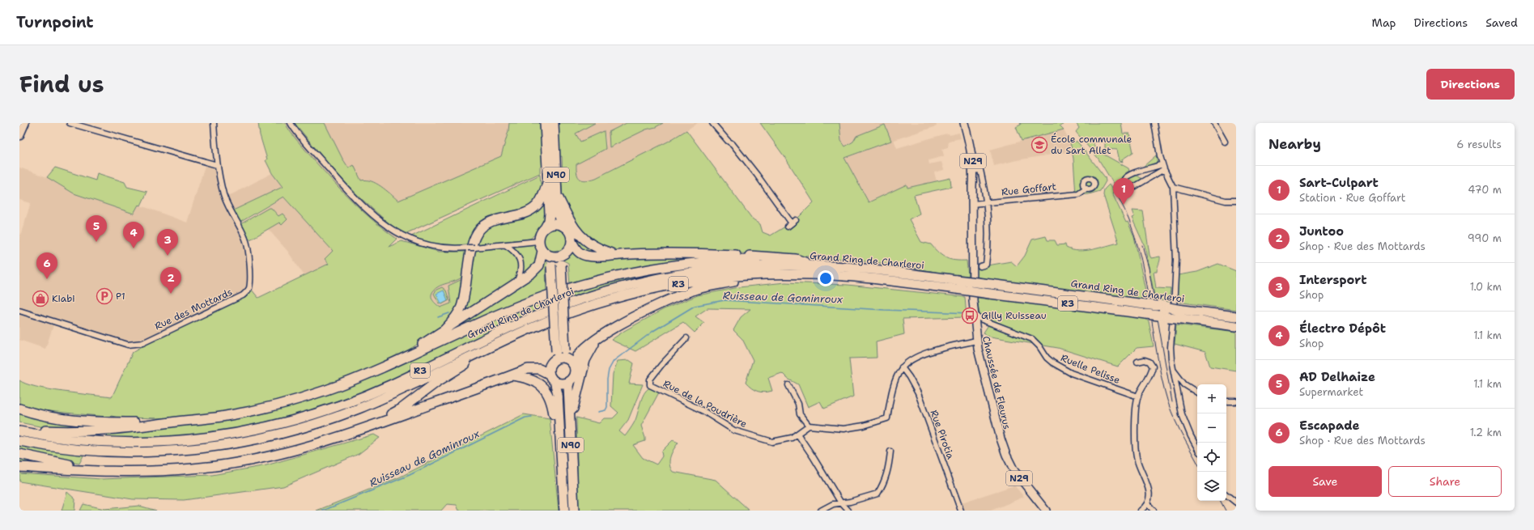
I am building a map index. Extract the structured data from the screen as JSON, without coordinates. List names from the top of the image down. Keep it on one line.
{"streets":{"highway":["N90","Grand Ring de Charleroi","R3"],"main road":["N29","Chaussée de Fleurus"],"street":["Rue Goffart","Rue des Mottards","Ruelle Pelisse","Rue de la Poudrière","Rue Pirotia"]},"crossings":[["Rue Goffart","Chaussée de Fleurus"],["Ruelle Pelisse","Chaussée de Fleurus"]],"water":["Ruisseau de Gominroux"],"places":{"school or university":["École communale du Sart Allet"],"parking":["P1"],"shop":["Kiabi"],"bus stop":["Gilly Ruisseau"]},"page":{"header":"Turnpoint","nav":["Map","Directions","Saved"],"title":"Find us","buttons":["Directions",["Save","Share"]],"heading":["Nearby","6 results"],"list":[{"mark":"1","name":"Sart-Culpart","note":"Station · Rue Goffart","value":"470 m"},{"mark":"2","name":"Juntoo","note":"Shop · Rue des Mottards","value":"990 m"},{"mark":"3","name":"Intersport","note":"Shop","value":"1.0 km"},{"mark":"4","name":"Électro Dépôt","note":"Shop","value":"1.1 km"},{"mark":"5","name":"AD Delhaize","note":"Supermarket","value":"1.1 km"},{"mark":"6","name":"Escapade","note":"Shop · Rue des Mottards","value":"1.2 km"}],"pins":["1","5","4","3","6","2"],"map_buttons":["+","−"]}}
